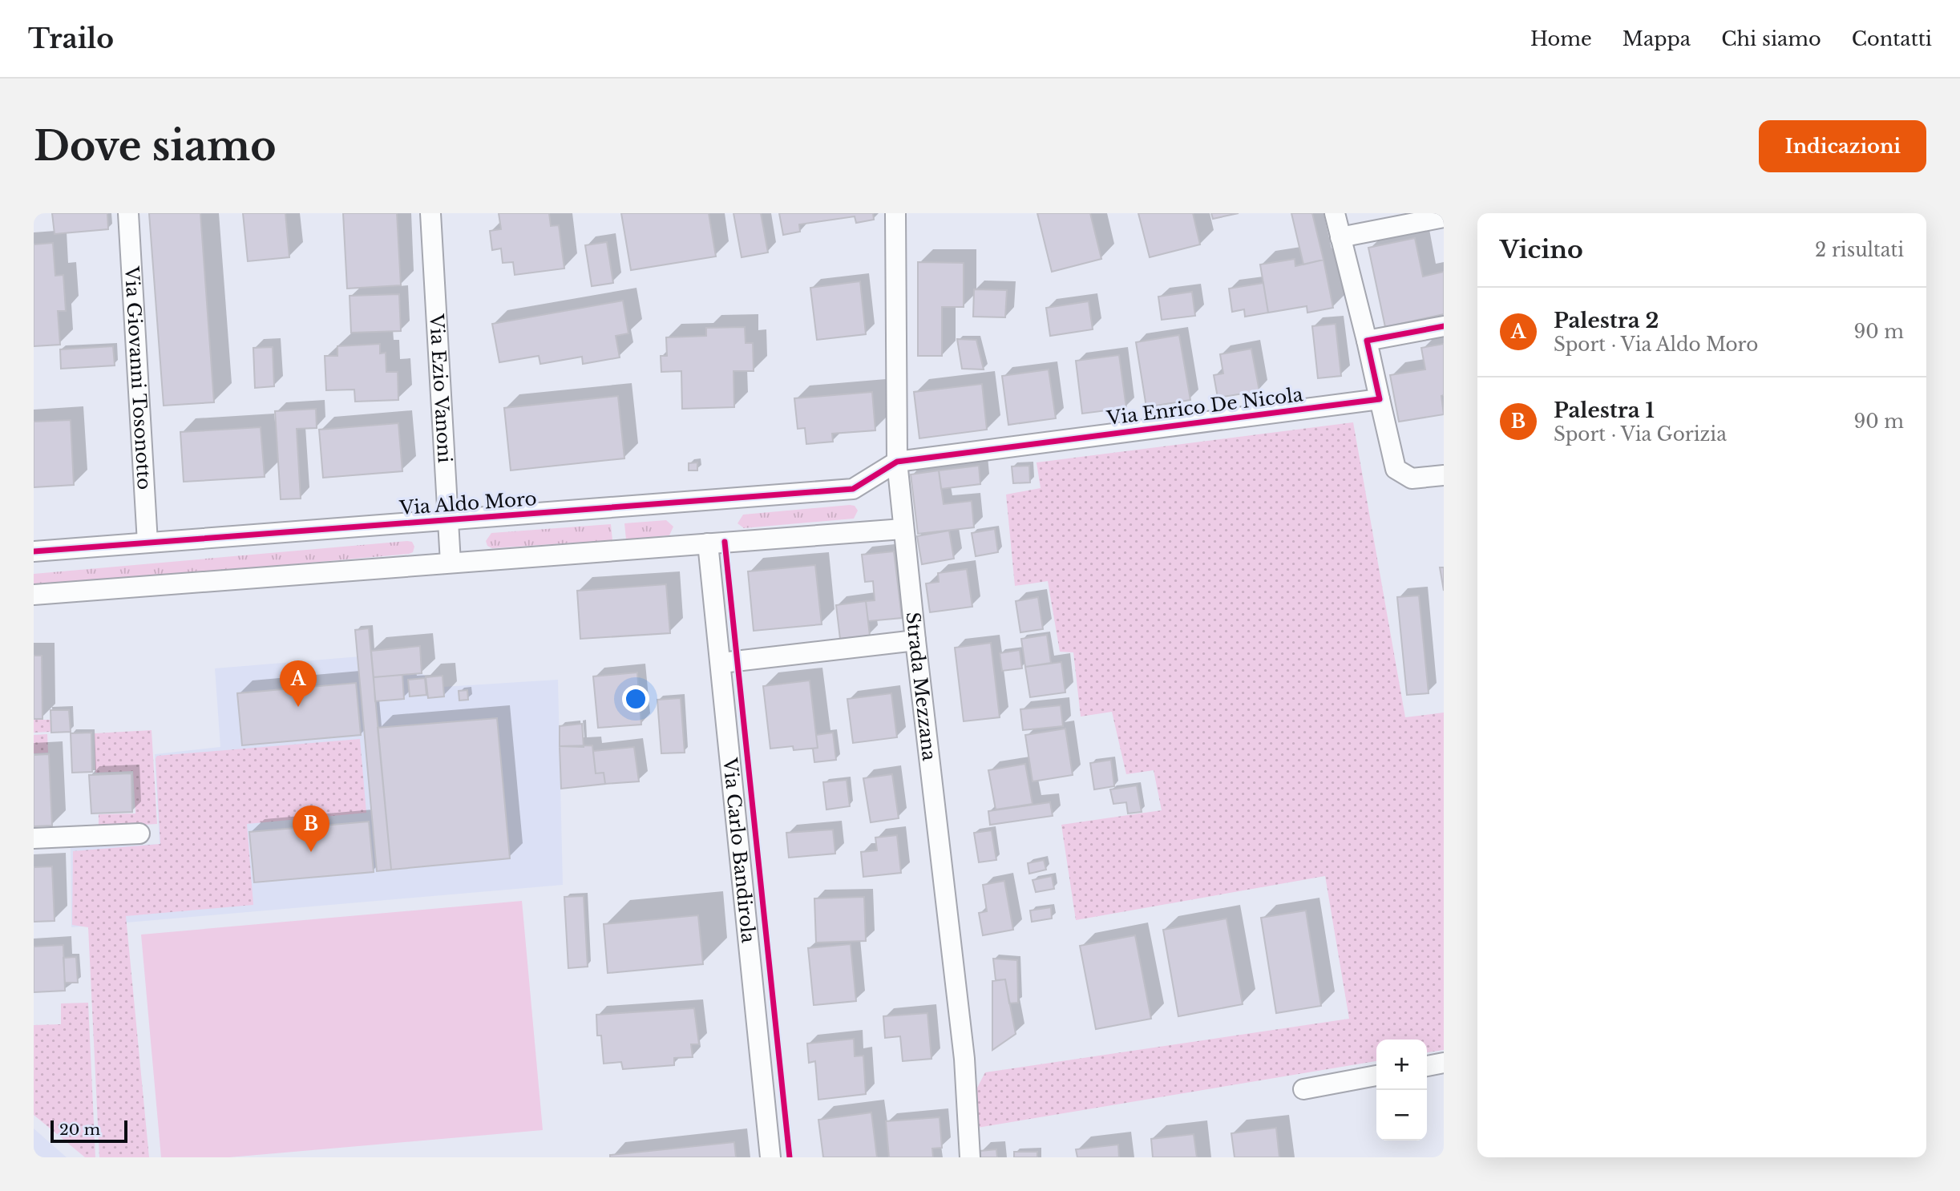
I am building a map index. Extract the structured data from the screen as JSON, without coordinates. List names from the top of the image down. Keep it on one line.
{"streets":{"street":["Via Giovanni Tosonotto","Via Ezio Vanoni","Via Enrico De Nicola","Via Aldo Moro","Strada Mezzana","Via Carlo Bandirola"]},"crossings":[["Via Giovanni Tosonotto","Via Aldo Moro"],["Via Ezio Vanoni","Via Aldo Moro"],["Via Enrico De Nicola","Via Aldo Moro"],["Via Enrico De Nicola","Strada Mezzana"],["Via Aldo Moro","Strada Mezzana"]],"scale_bar":"20 m","page":{"header":"Trailo","nav":["Home","Mappa","Chi siamo","Contatti"],"buttons":"Indicazioni","title":"Dove siamo","heading":["Vicino","2 risultati"],"list":[{"mark":"A","name":"Palestra 2","note":"Sport · Via Aldo Moro","value":"90 m"},{"mark":"B","name":"Palestra 1","note":"Sport · Via Gorizia","value":"90 m"}],"pins":["A","B"],"map_buttons":["+","−"],"scale":"20 m"}}
